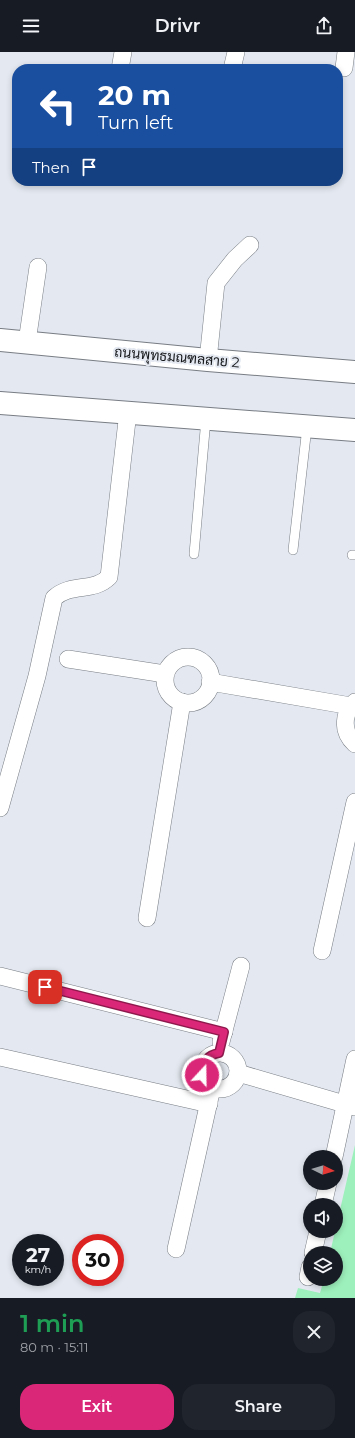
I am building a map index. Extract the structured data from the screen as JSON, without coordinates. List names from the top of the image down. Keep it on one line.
{"streets":{"main road":["ถนนพุทธมณฑลสาย 2"]},"north":"right","page":{"header":"Drivr","turn":["20 m","Turn left"],"then":"Then","speed":"27 km/h","limit":"30","heading":["1 min","80 m · 15:11"],"buttons":["Exit","Share"]}}
